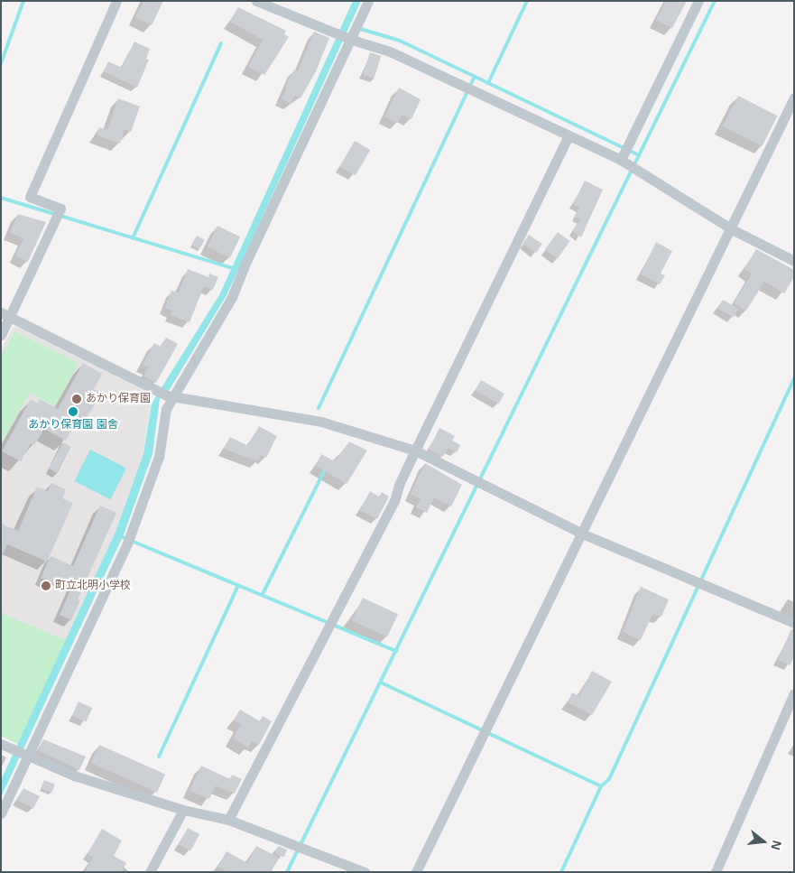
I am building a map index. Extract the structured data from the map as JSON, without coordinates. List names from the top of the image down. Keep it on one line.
{"places":["あかり保育園","あかり保育園 園舎","町立北明小学校"],"north":"right"}
